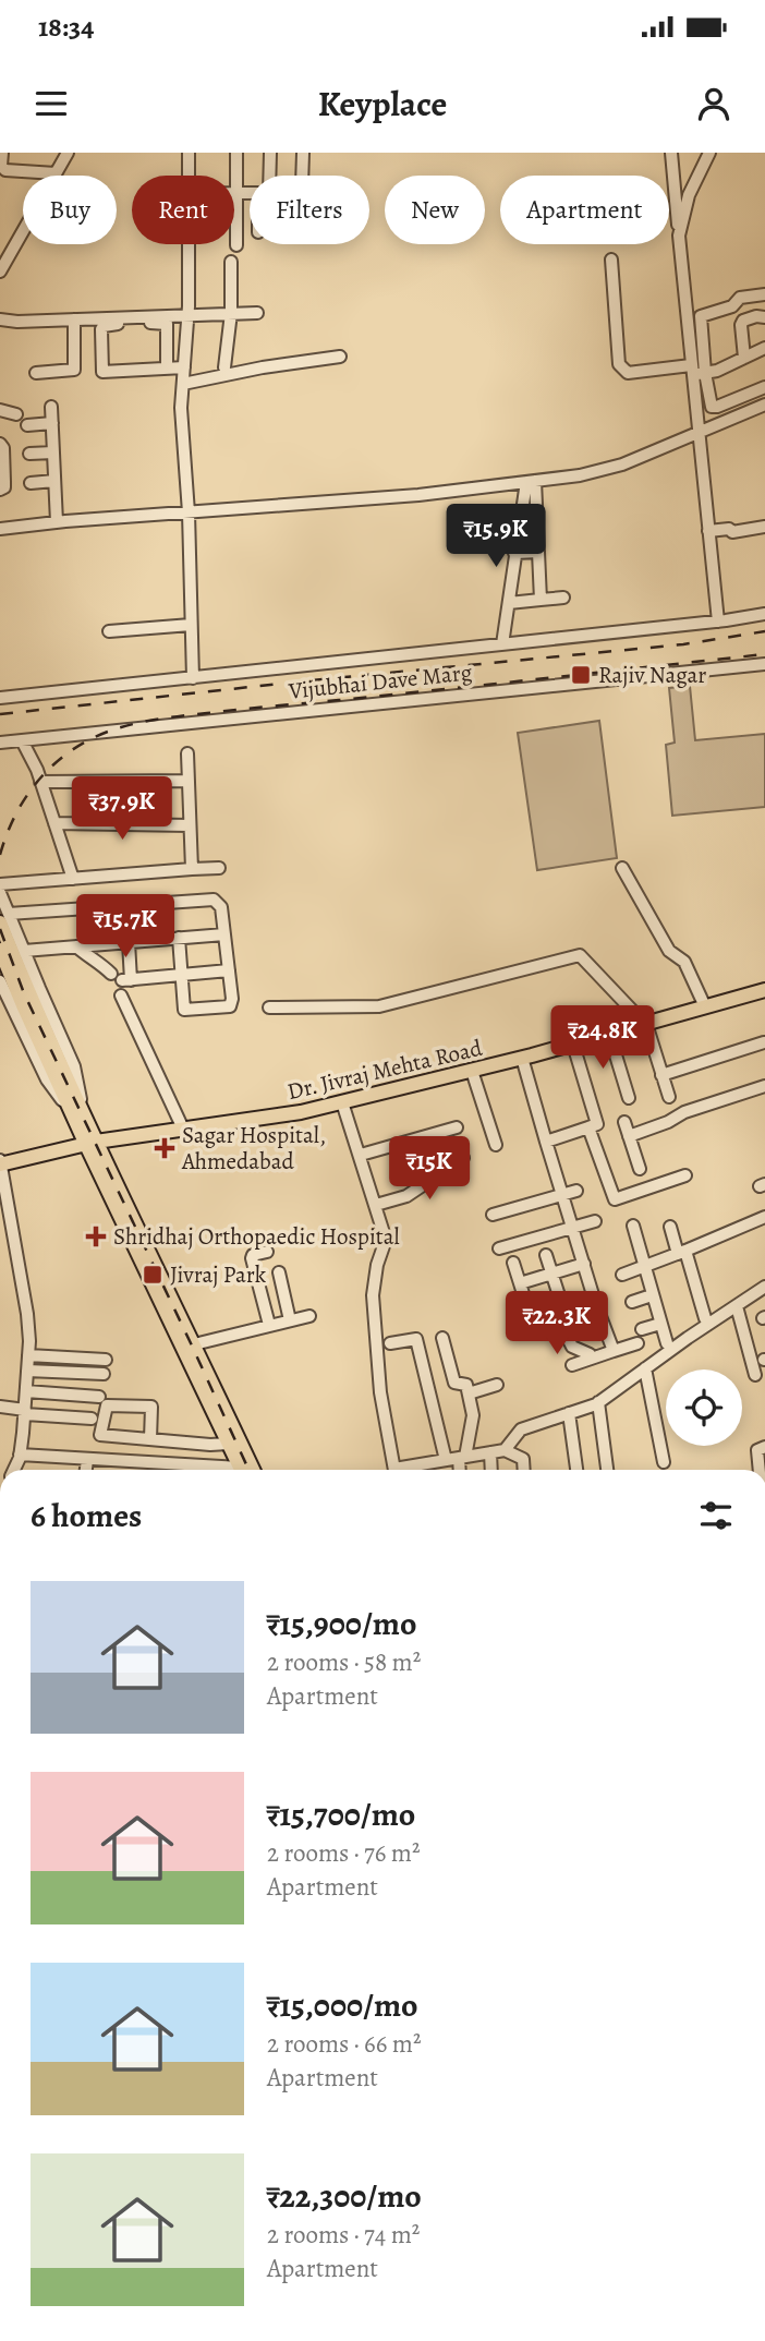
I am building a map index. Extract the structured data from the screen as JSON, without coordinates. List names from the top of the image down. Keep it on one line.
{"streets":{"main road":["Dr. Jivraj Mehta Road"],"street":["Vijubhai Dave Marg"]},"places":{"transit":["Rajiv Nagar","Jivraj Park"],"health":["Sagar Hospital, Ahmedabad","Shridhaj Orthopaedic Hospital"]},"page":{"status":"18:34","header":"Keyplace","chip":["Buy","Rent","Filters","New","Apartment"],"price":["₹15.9K","₹37.9K","₹15.7K","₹24.8K","₹15K","₹22.3K"],"heading":"6 homes","list":[{"name":"₹15,900/mo","note":"2 rooms · 58 m² · Apartment"},{"name":"₹15,700/mo","note":"2 rooms · 76 m² · Apartment"},{"name":"₹15,000/mo","note":"2 rooms · 66 m² · Apartment"},{"name":"₹22,300/mo","note":"2 rooms · 74 m² · Apartment"}]}}
